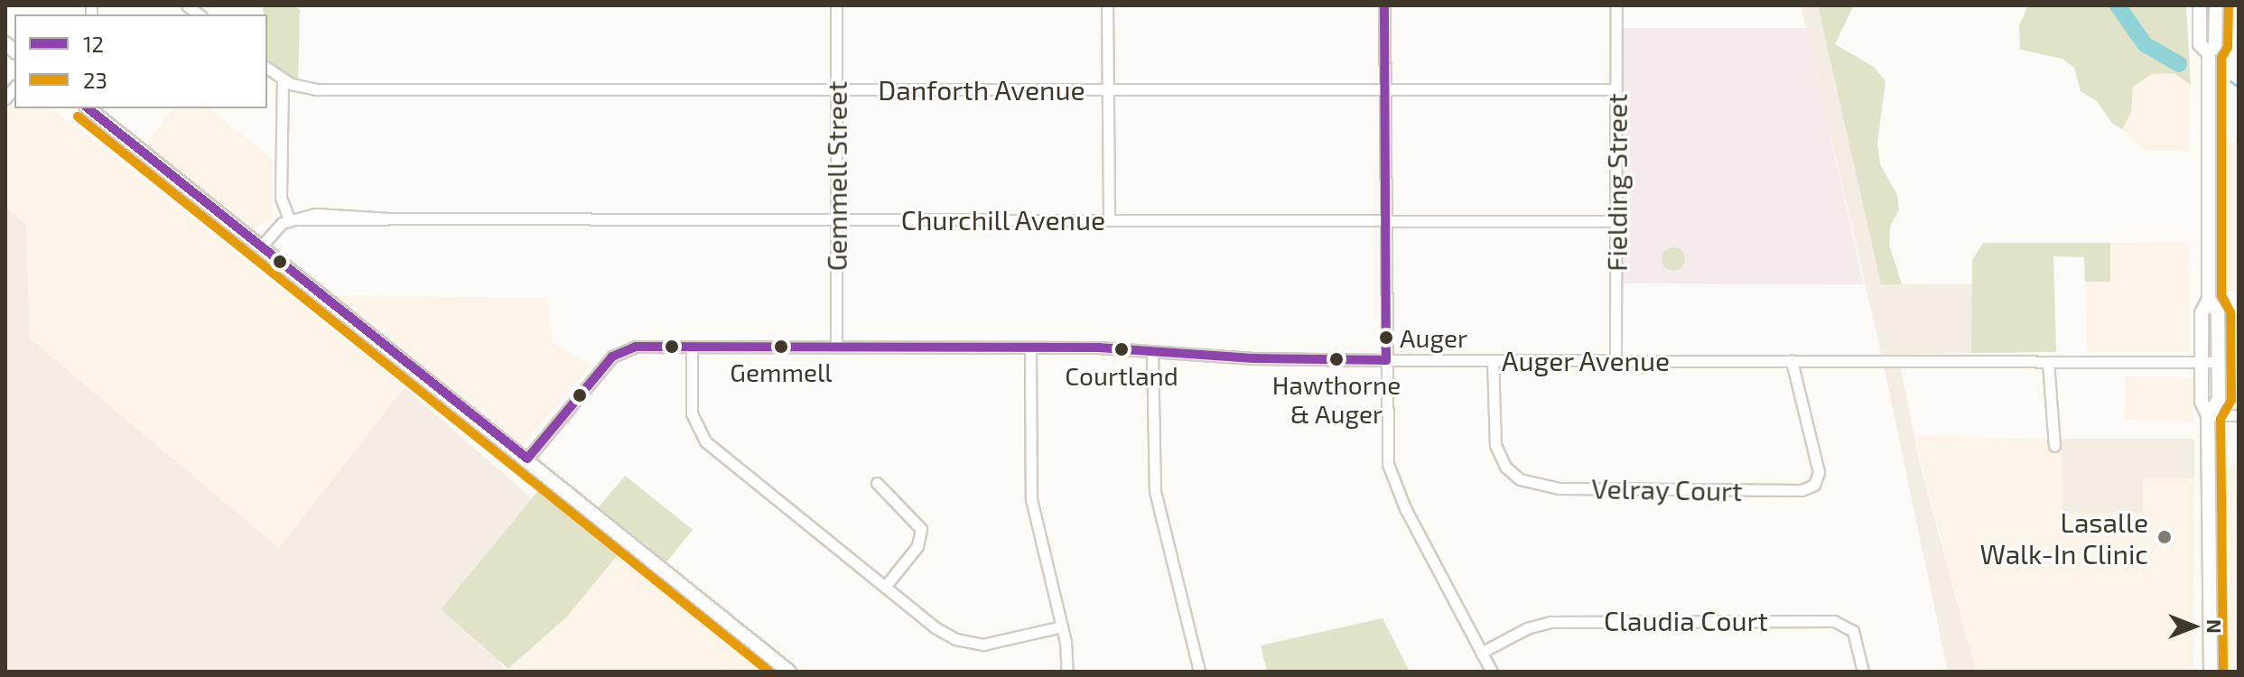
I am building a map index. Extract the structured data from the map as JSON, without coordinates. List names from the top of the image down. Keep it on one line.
{"streets":{"street":["Danforth Avenue","Gemmell Street","Fielding Street","Churchill Avenue","Auger Avenue","Velray Court","Claudia Court"]},"crossings":[["Danforth Avenue","Gemmell Street"],["Danforth Avenue","Fielding Street"],["Gemmell Street","Churchill Avenue"],["Gemmell Street","Auger Avenue"],["Fielding Street","Churchill Avenue"],["Fielding Street","Auger Avenue"],["Auger Avenue","Velray Court"]],"places":["Auger","Gemmell","Courtland","Hawthorne & Auger","Lasalle Walk-In Clinic"],"lines":["transit line 12","transit line 23"],"legend":["12","23"],"north":"right"}
